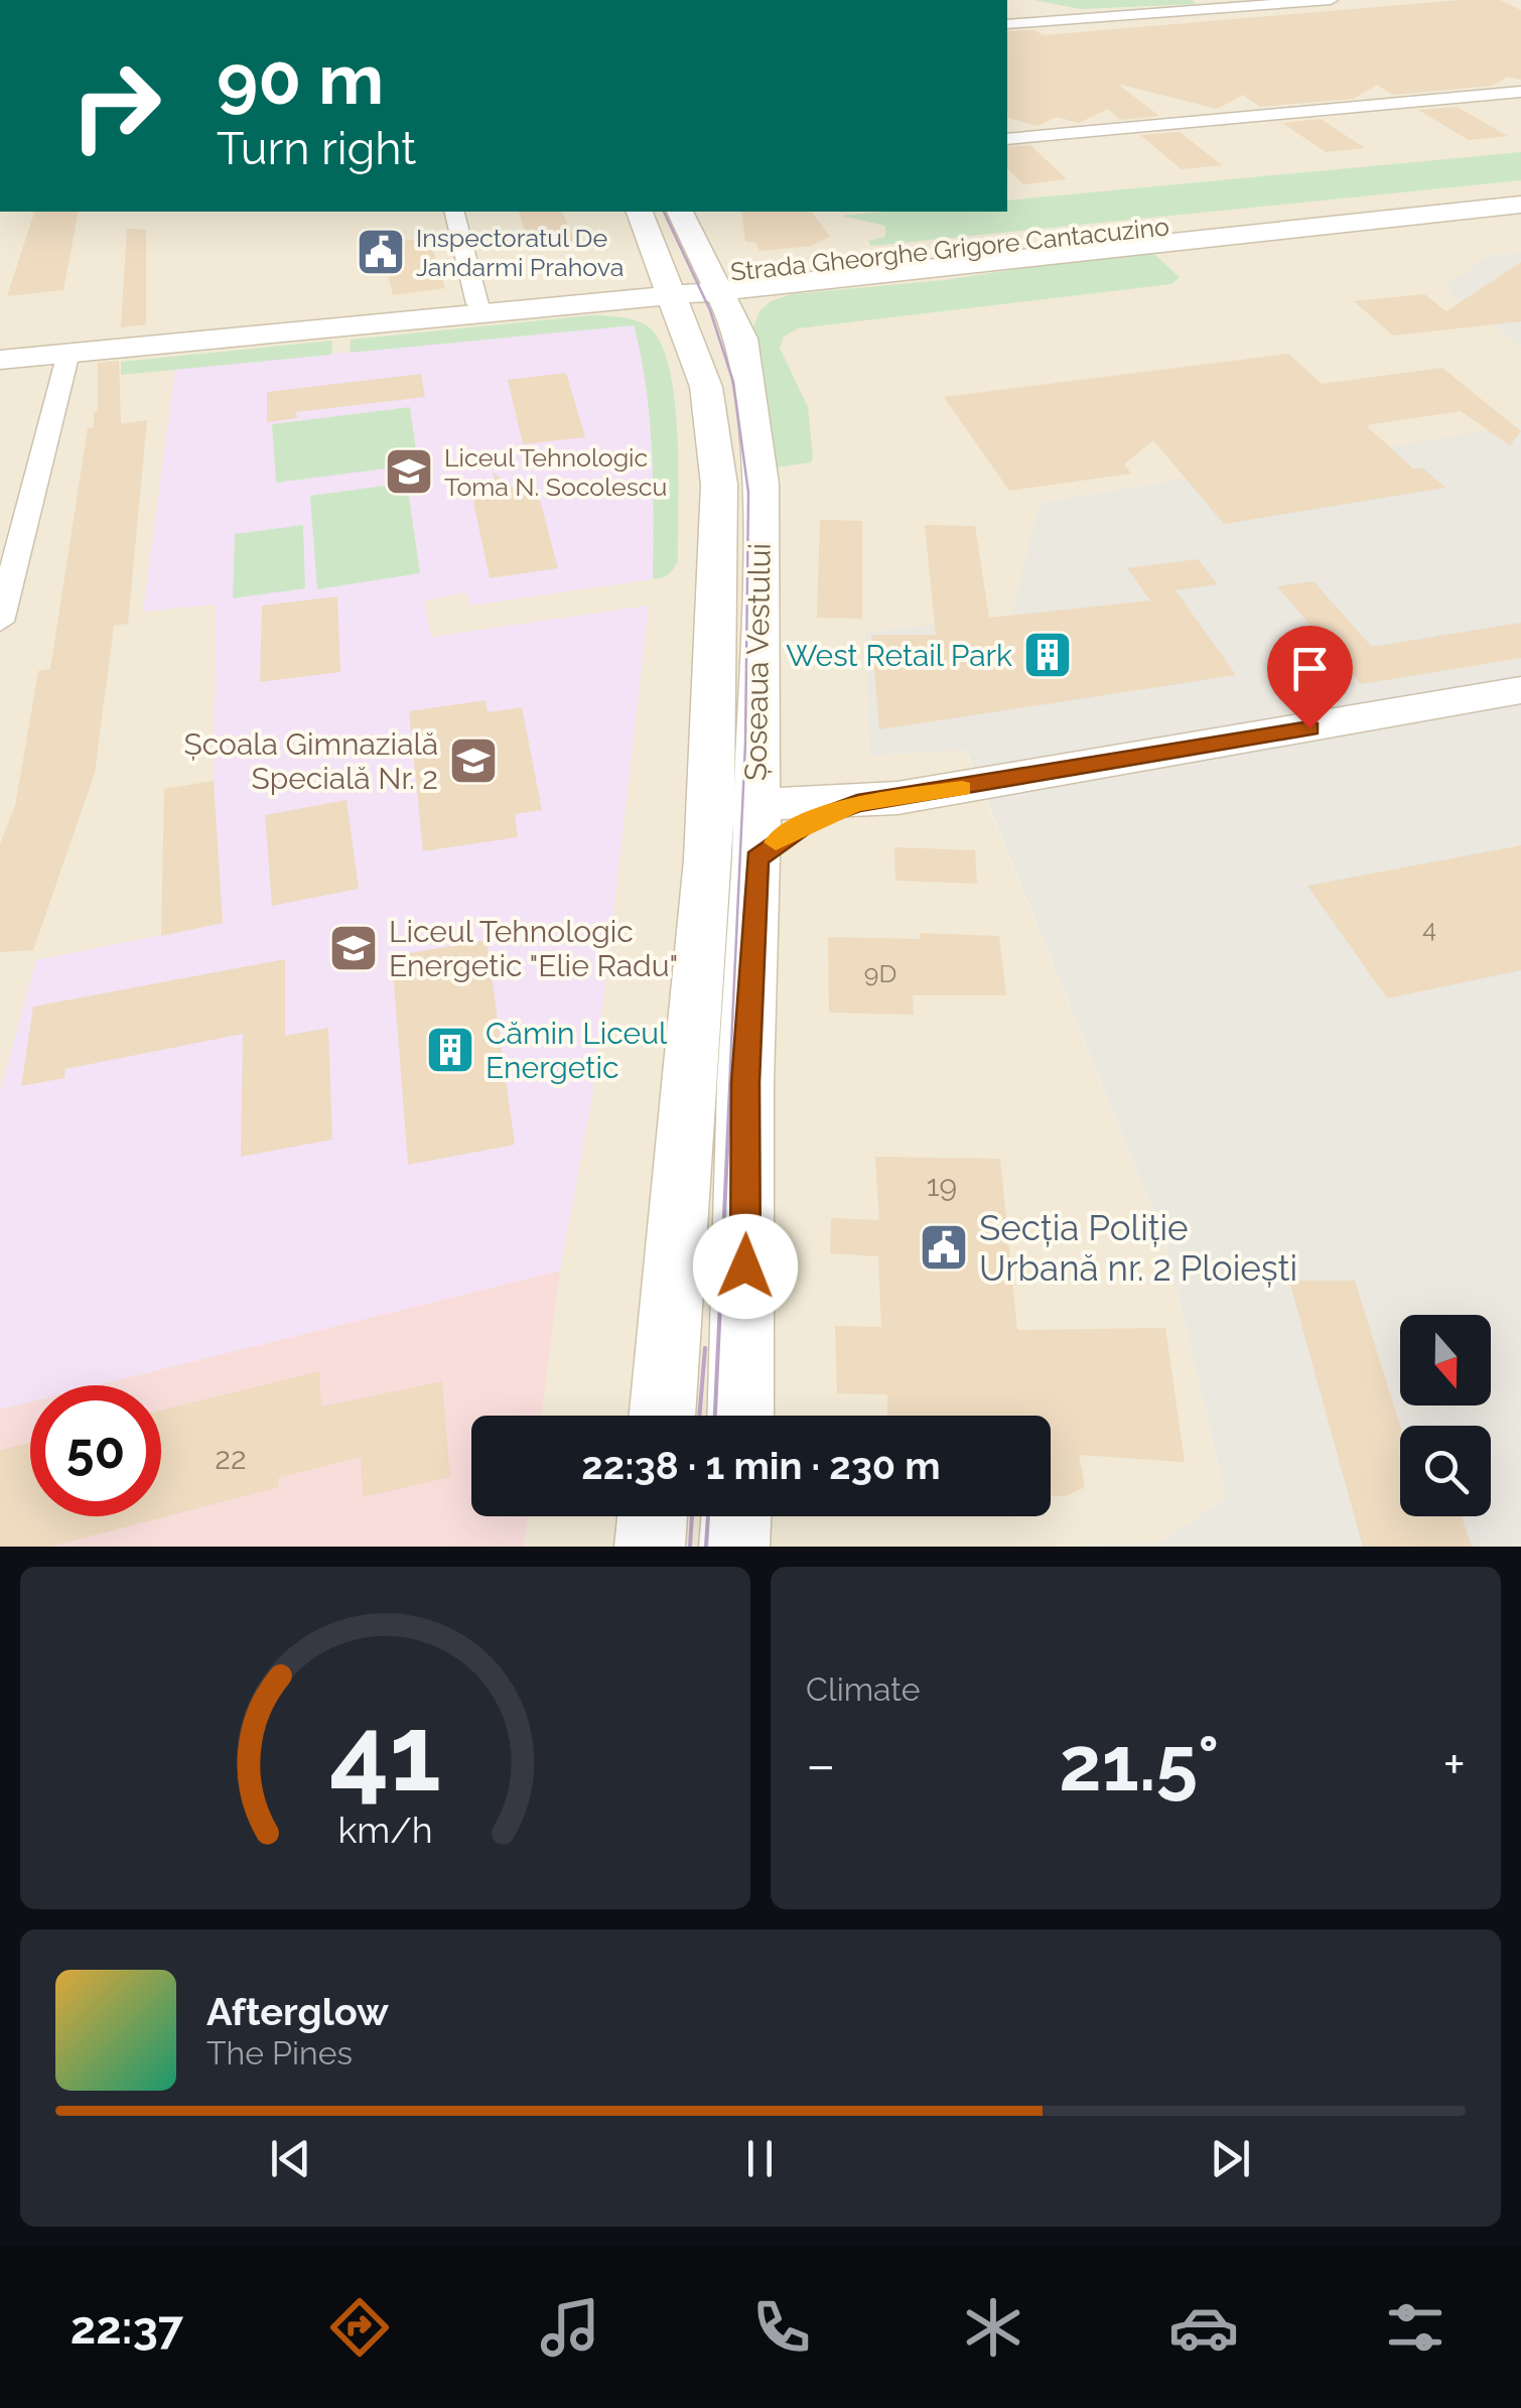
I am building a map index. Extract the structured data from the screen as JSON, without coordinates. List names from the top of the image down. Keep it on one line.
{"streets":{"main road":["Strada Gheorghe Grigore Cantacuzino","Șoseaua Vestului"]},"crossings":[["Strada Gheorghe Grigore Cantacuzino","Șoseaua Vestului"]],"places":{"public building":["Inspectoratul De Jandarmi Prahova","Secția Poliție Urbană nr. 2 Ploiești"],"school or university":["Liceul Tehnologic Toma N. Socolescu","Școala Gimnazială Specială Nr. 2","Liceul Tehnologic Energetic \"Elie Radu\""],"building":["West Retail Park","Cămin Liceul Energetic"]},"house_numbers":["4","9D","19","22"],"north":"bottom","page":{"turn":["90 m","Turn right"],"limit":"50","trip":"22:38 · 1 min · 230 m","tile":"Climate","heat":["−","21.5°","+"],"song":["Afterglow","The Pines"],"tabs":"22:37","gauge":["41","km/h"]}}
